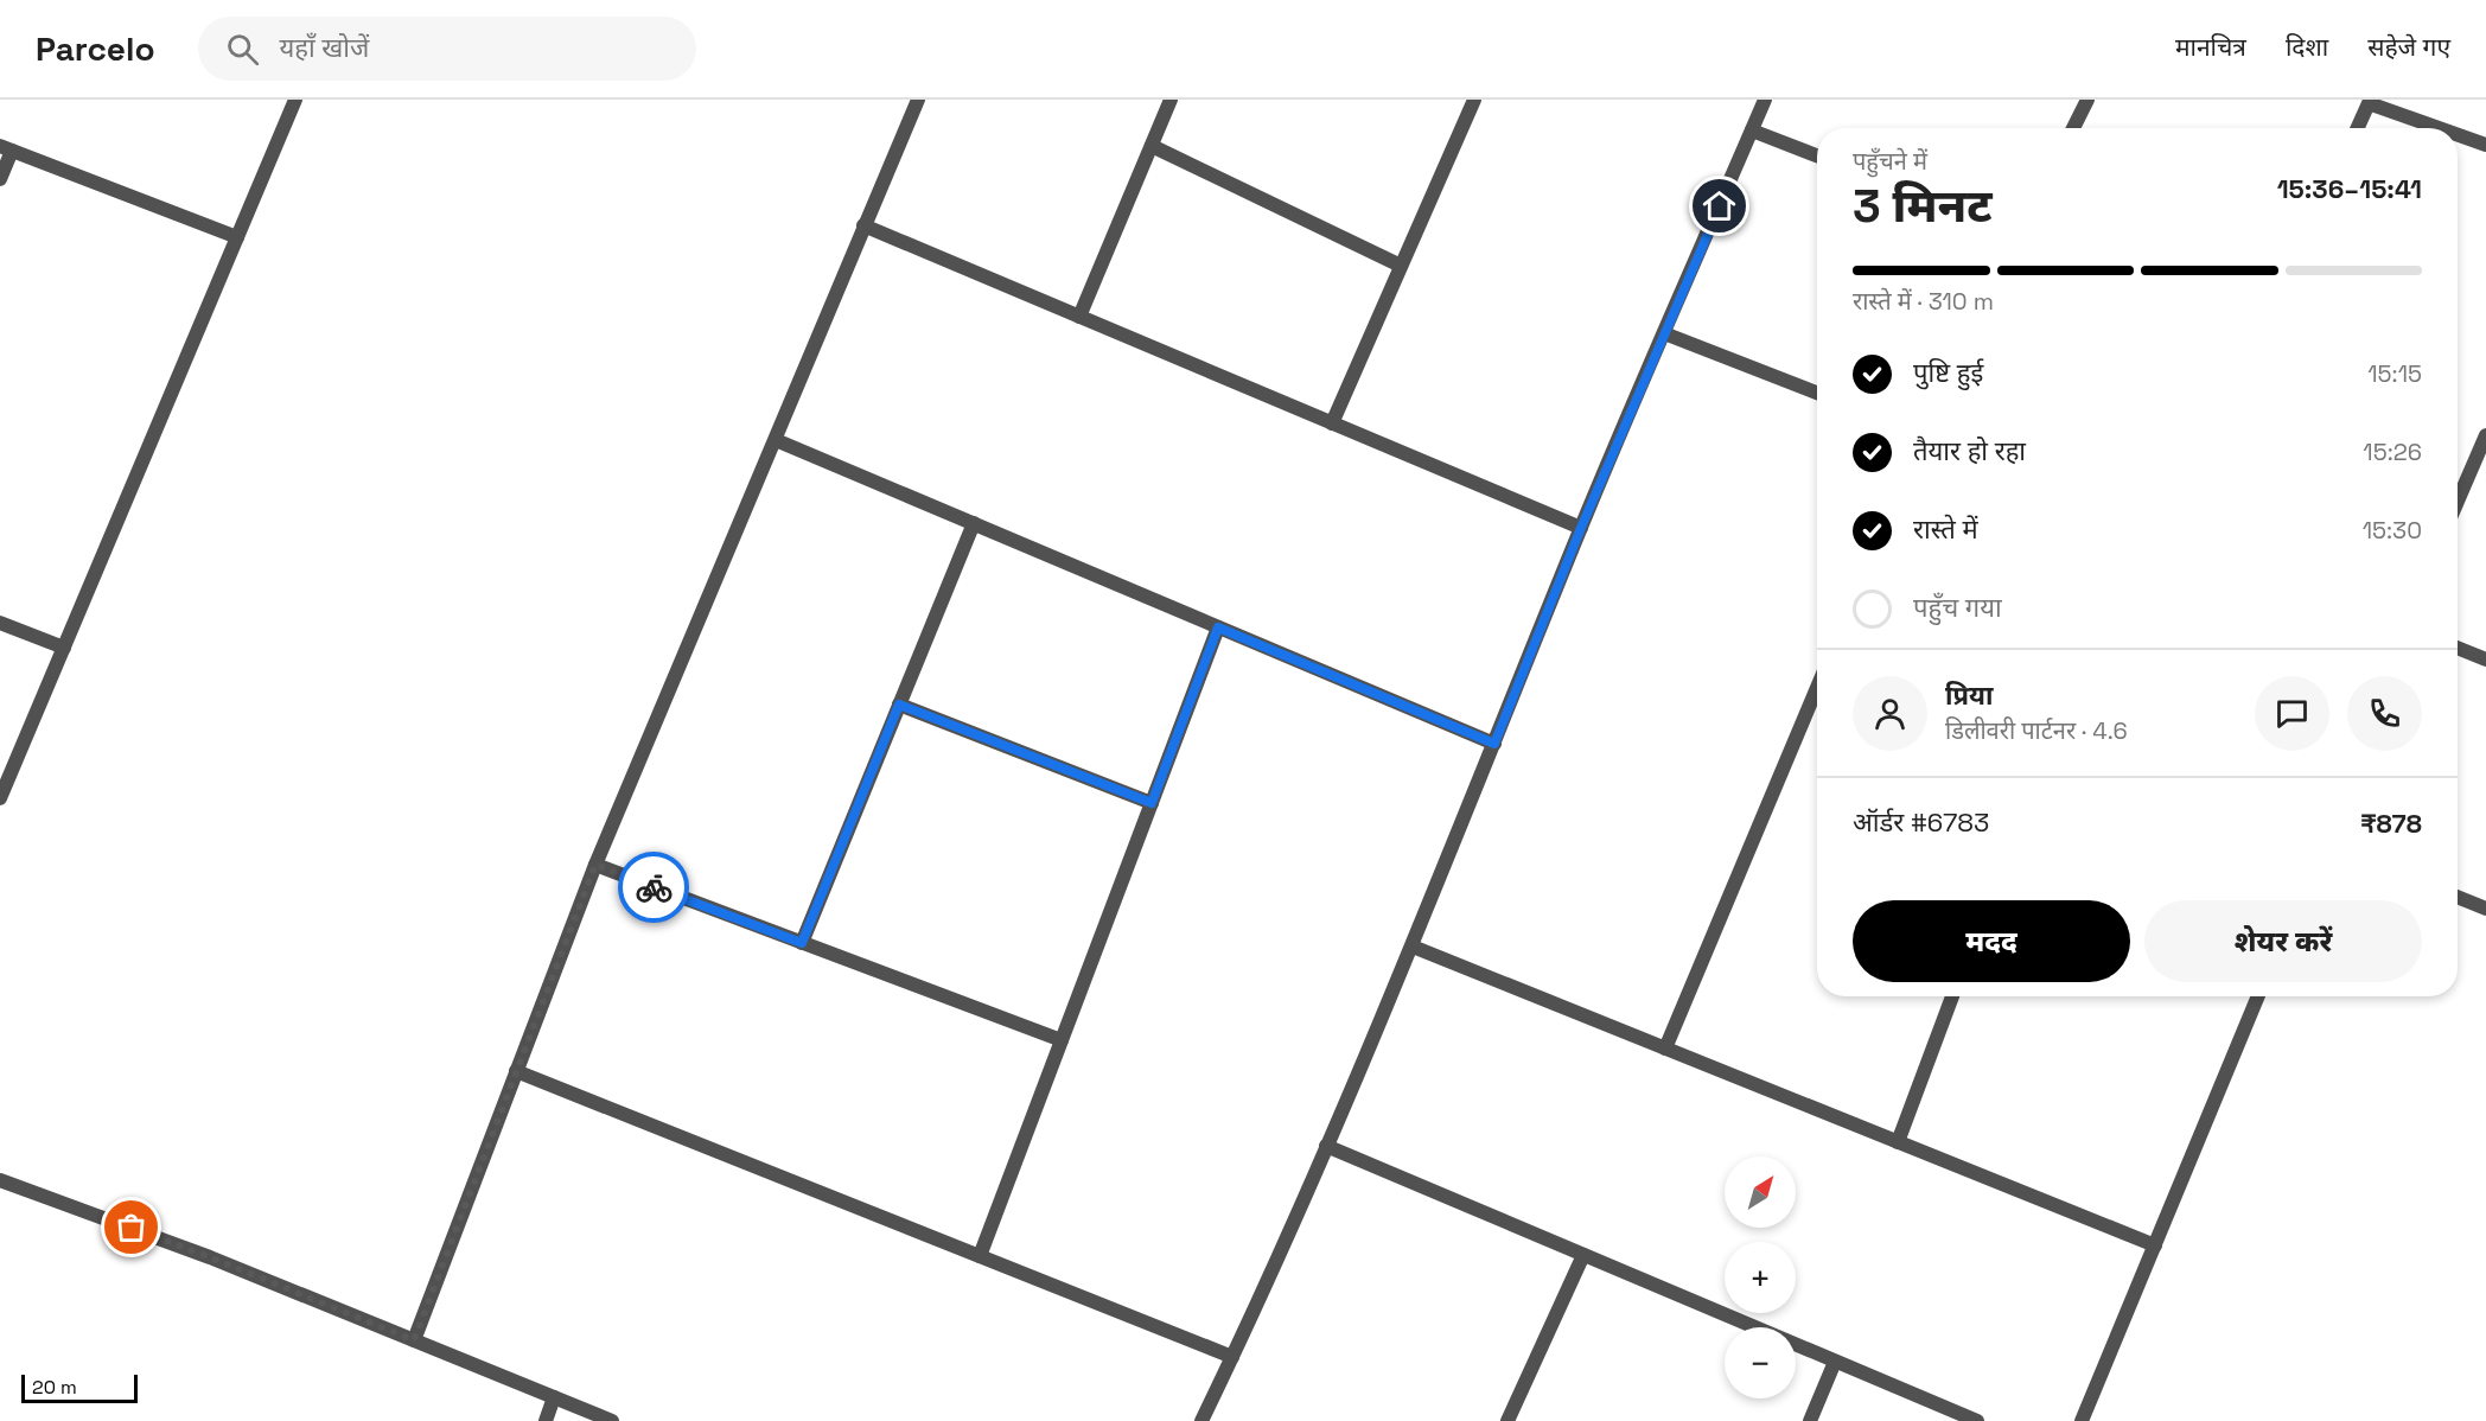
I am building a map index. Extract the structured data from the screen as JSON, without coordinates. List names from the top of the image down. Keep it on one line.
{"scale_bar":"20 m","north":"top right","page":{"header":"Parcelo","search":"यहाँ खोजें","nav":["मानचित्र","दिशा","सहेजे गए"],"heading":["3 मिनट","पहुँचने में","15:36–15:41"],"panel":["प्रिया","डिलीवरी पार्टनर · 4.6","ऑर्डर #6783","₹878"],"bar":"रास्ते में · 310 m","list":[["पुष्टि हुई","15:15"],["तैयार हो रहा","15:26"],["रास्ते में","15:30"],"पहुँच गया"],"buttons":["मदद","शेयर करें"],"map_buttons":["+","−"],"scale":"20 m"}}
